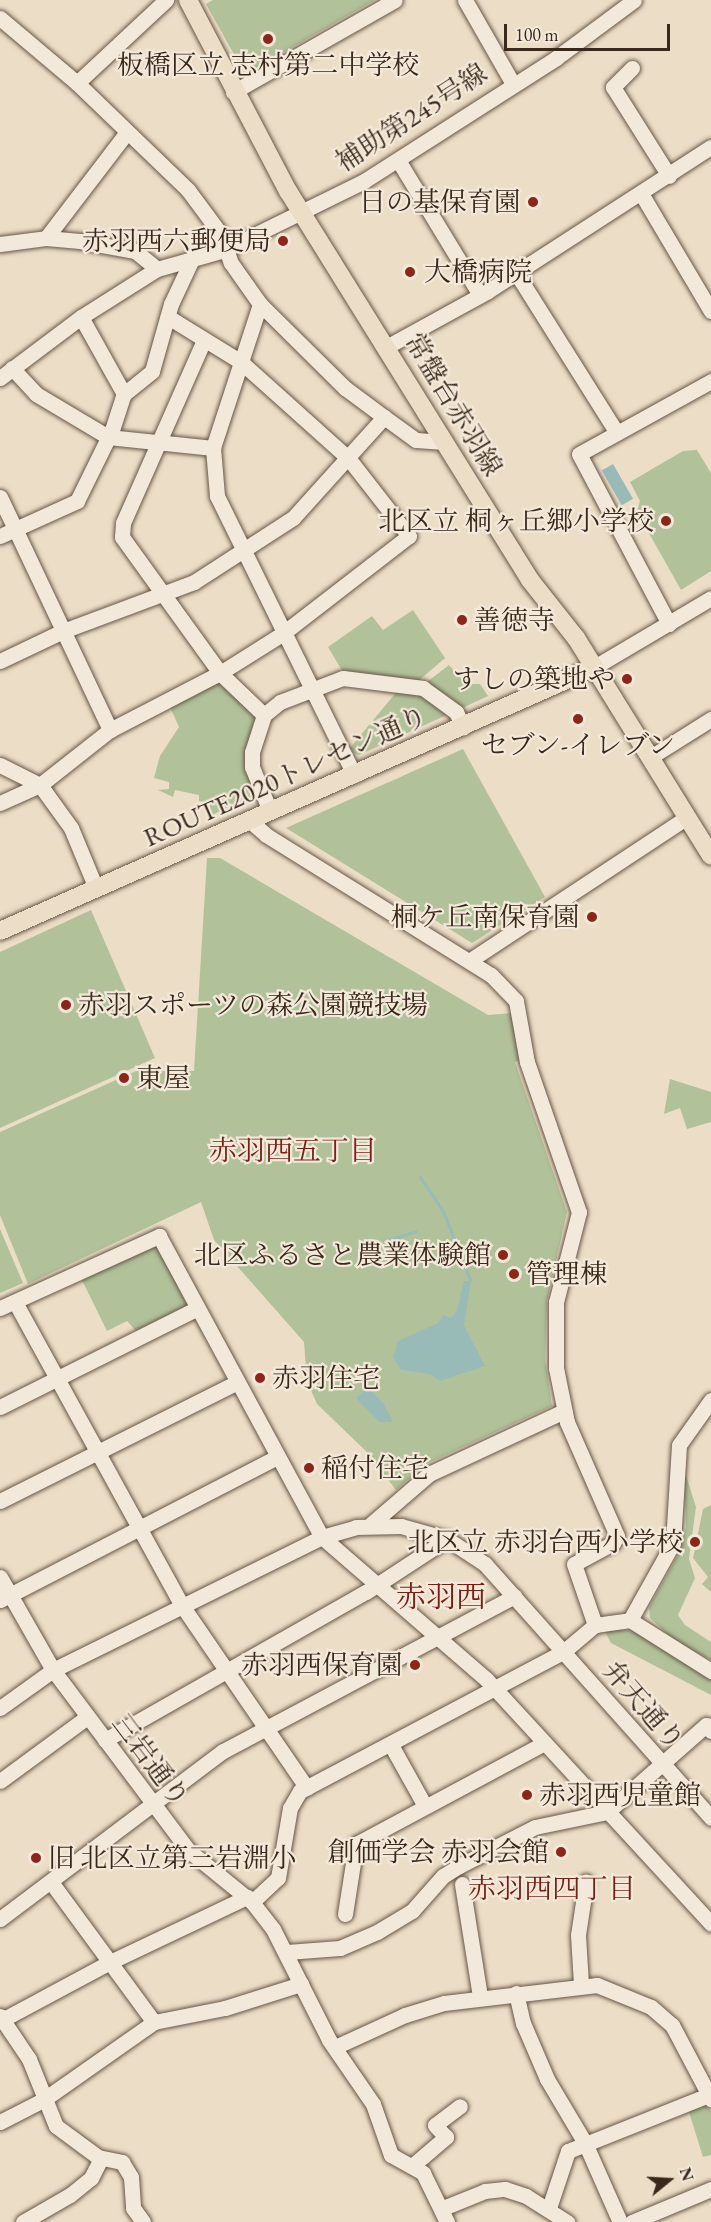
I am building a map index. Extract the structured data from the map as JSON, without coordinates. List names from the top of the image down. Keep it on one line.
{"streets":{"main road":["常盤台赤羽線","ROUTE2020トレセン通り"],"street":["補助第245号線","弁天通り","三岩通り"]},"crossings":[["補助第245号線","常盤台赤羽線"],["常盤台赤羽線","ROUTE2020トレセン通り"]],"districts":["赤羽西五丁目","赤羽西","赤羽西四丁目"],"places":["板橋区立 志村第二中学校","日の基保育園","赤羽西六郵便局","大橋病院","北区立 桐ヶ丘郷小学校","善徳寺","すしの築地や","セブン-イレブン","桐ケ丘南保育園","赤羽スポーツの森公園競技場","東屋","北区ふるさと農業体験館","管理棟","赤羽住宅","稲付住宅","北区立 赤羽台西小学校","赤羽西保育園","赤羽西児童館","創価学会 赤羽会館","旧 北区立第三岩淵小"],"scale_bar":"100 m","north":"right"}
